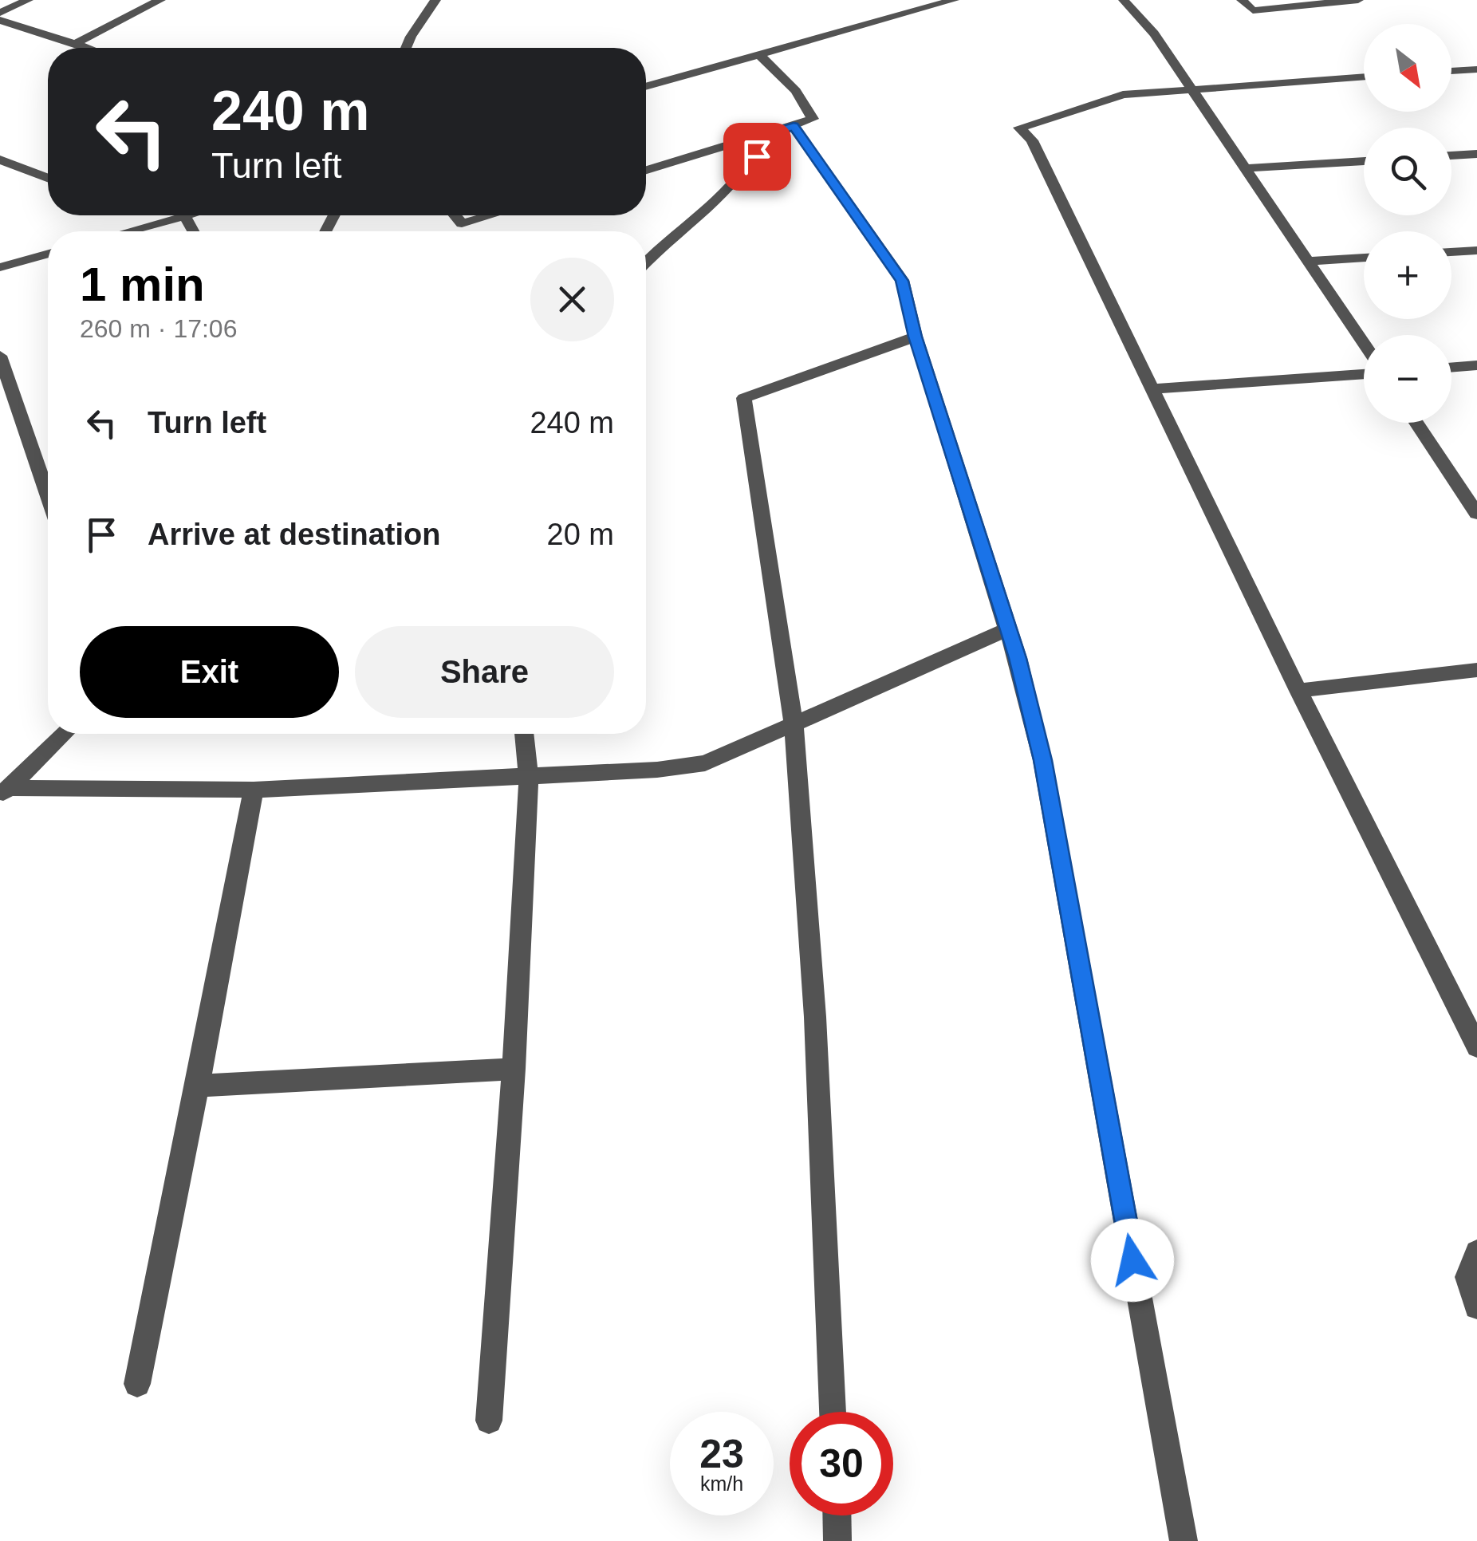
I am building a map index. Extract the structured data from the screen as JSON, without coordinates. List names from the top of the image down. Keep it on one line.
{"north":"bottom right","page":{"map_buttons":["+","−"],"turn":["240 m","Turn left"],"heading":["1 min","260 m · 17:06"],"list":[{"name":"Turn left","value":"240 m"},{"name":"Arrive at destination","value":"20 m"}],"buttons":["Exit","Share"],"speed":"23 km/h","limit":"30"}}
